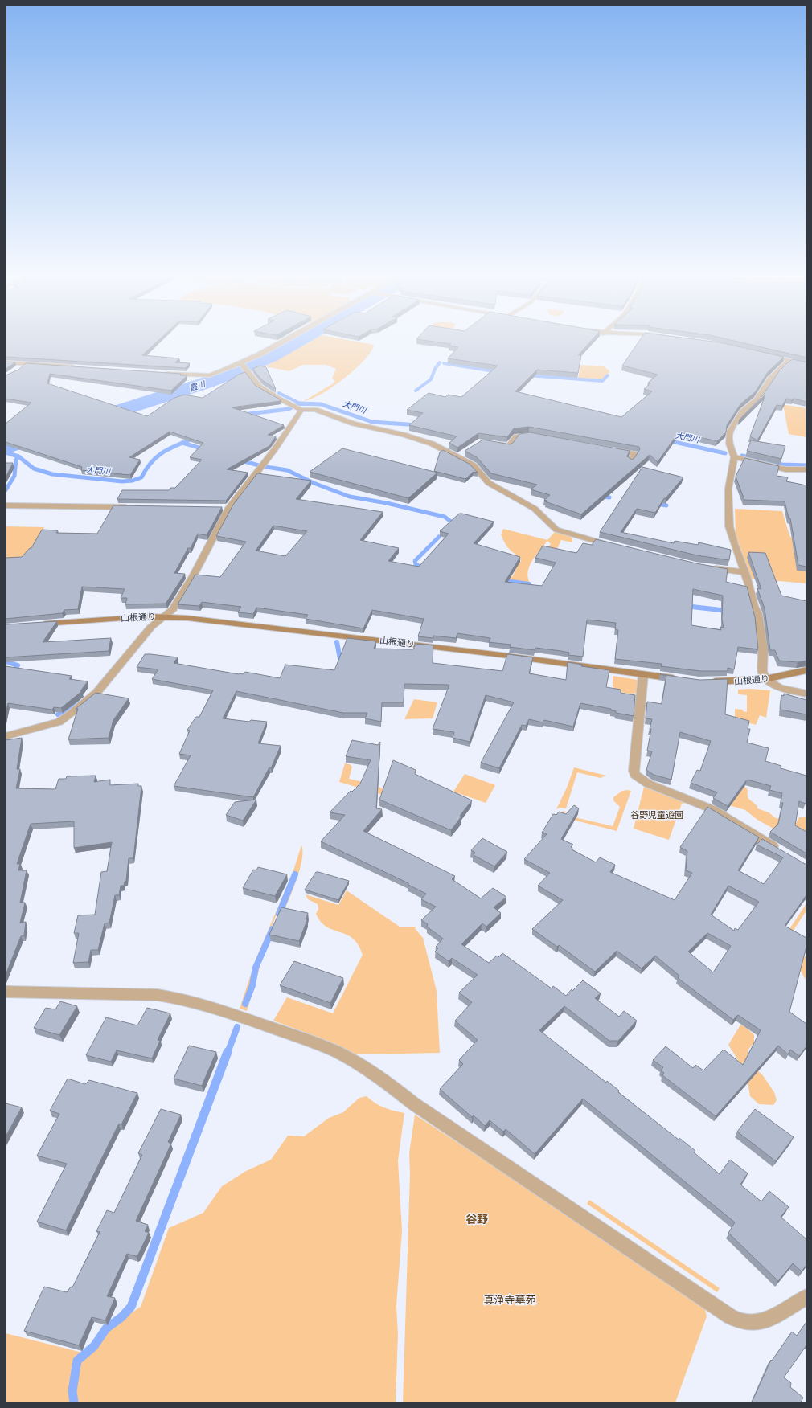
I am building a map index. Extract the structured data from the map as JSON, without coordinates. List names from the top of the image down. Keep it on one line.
{"streets":{"street":["山根通り"]},"districts":["谷野"],"water":["霞川","大門川"],"parks":["谷野児童遊園","真浄寺墓苑"]}
